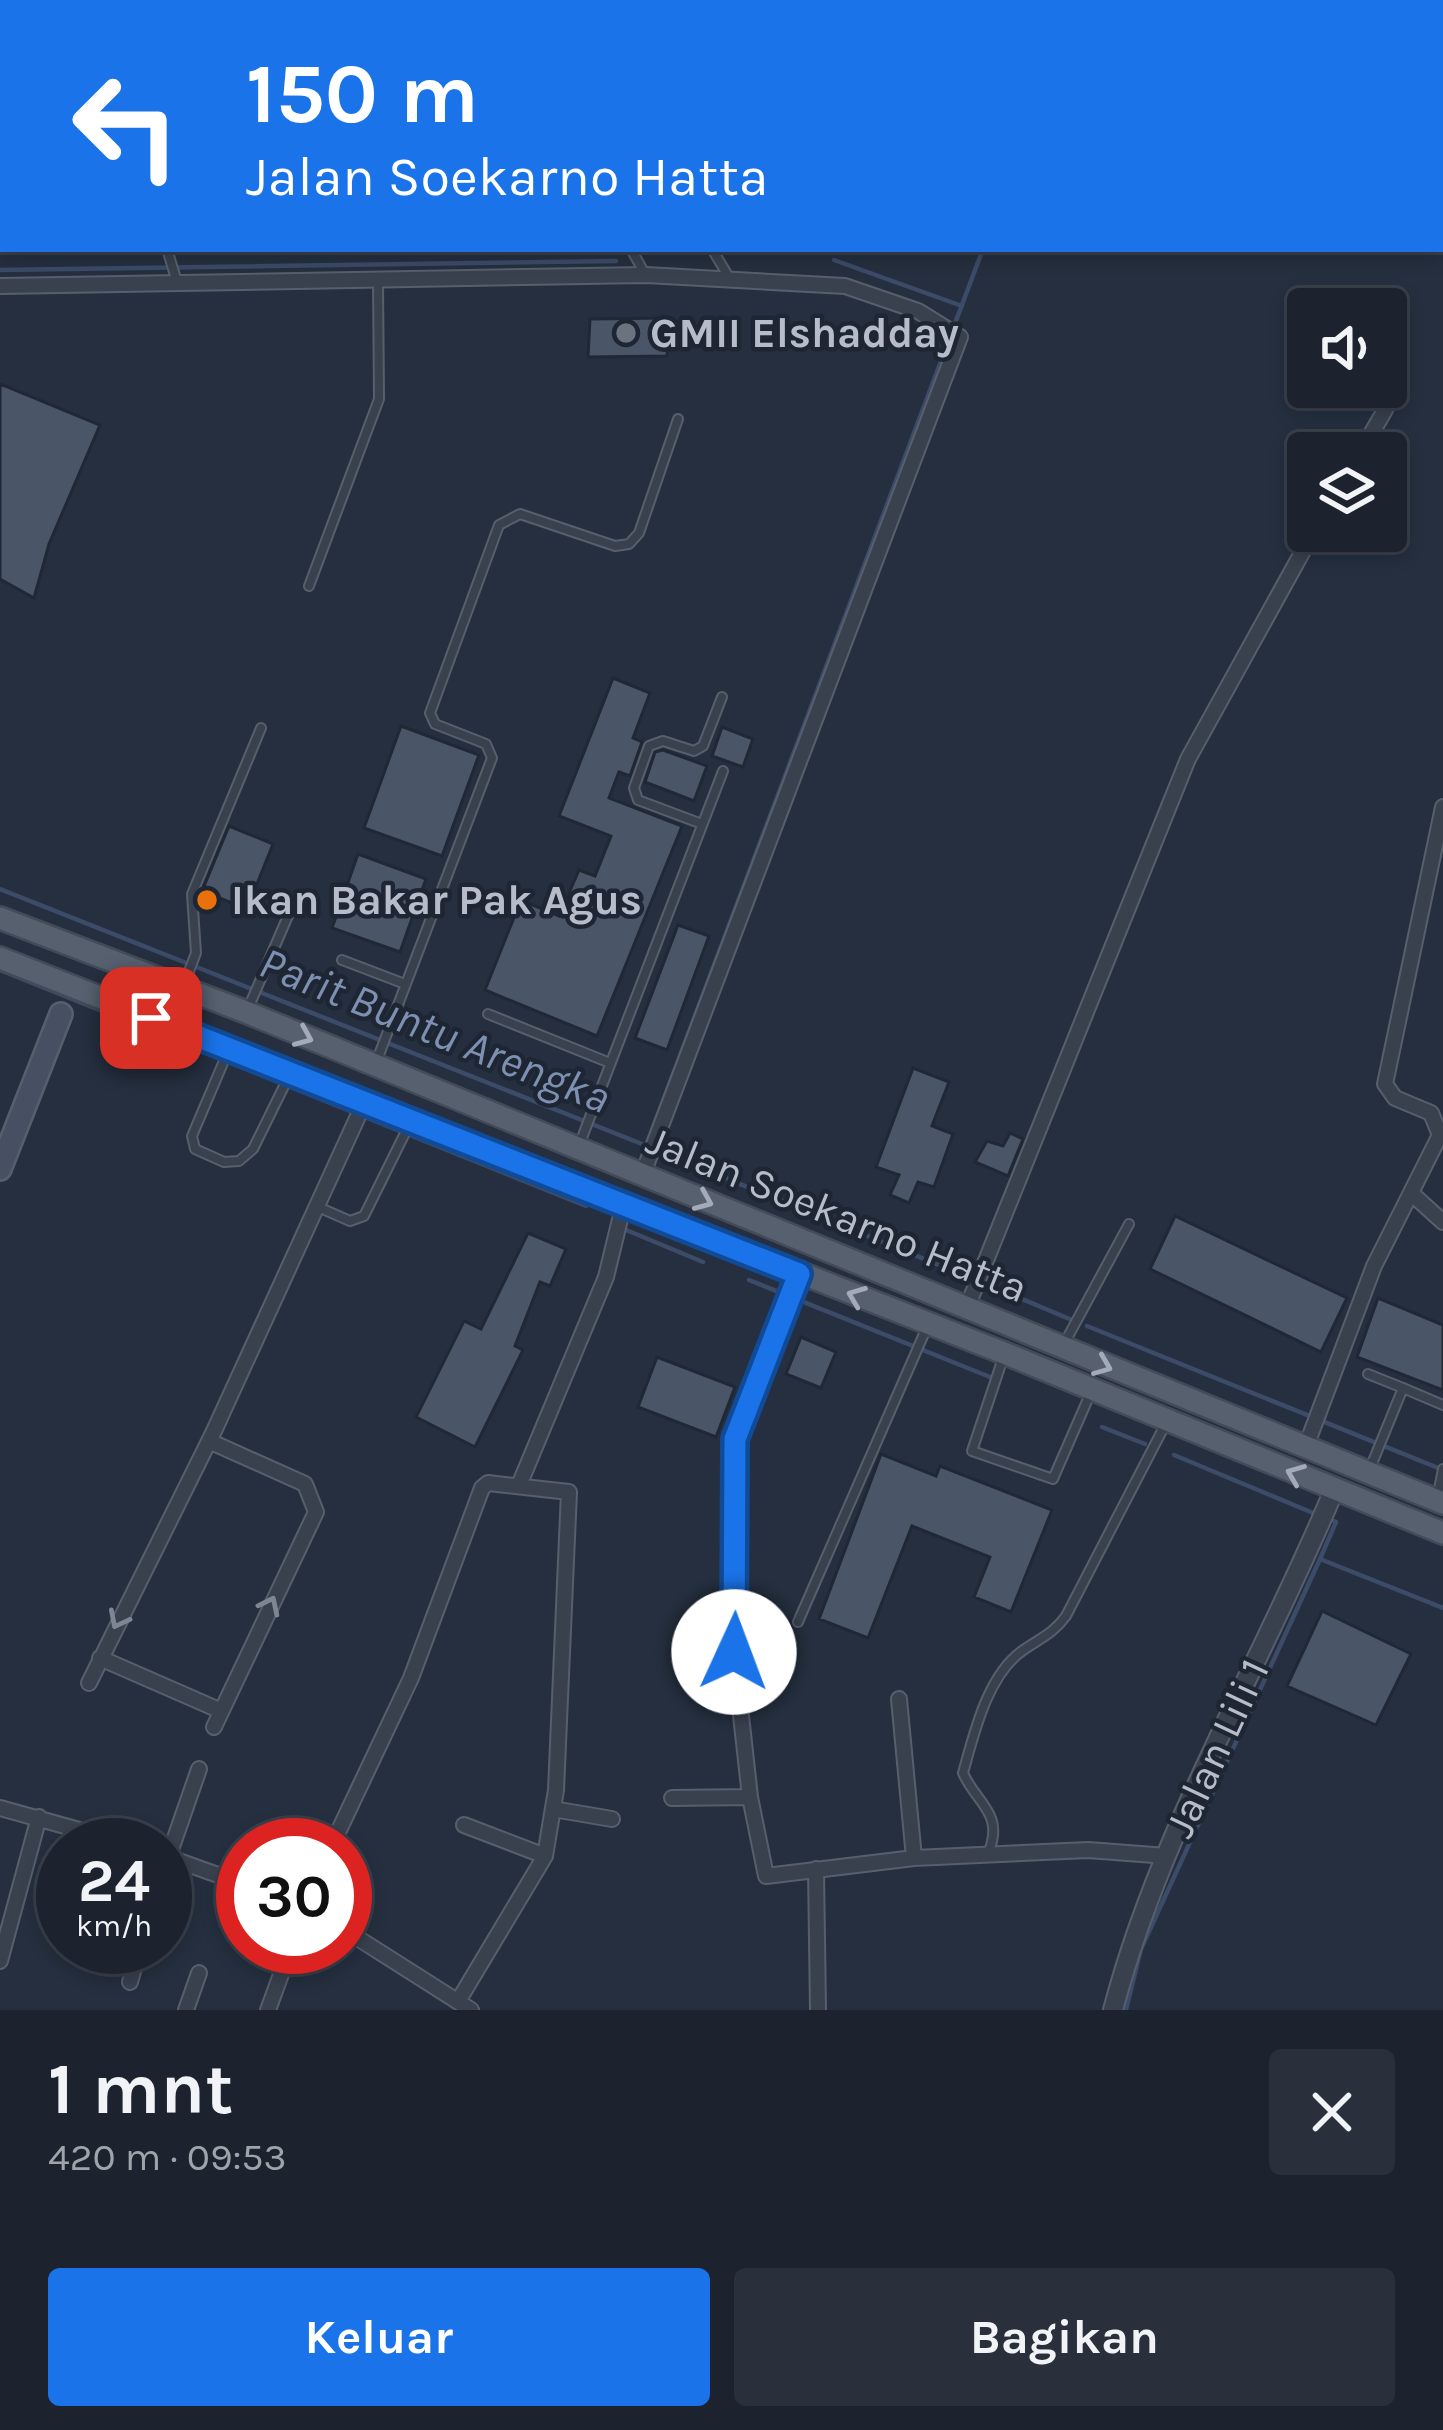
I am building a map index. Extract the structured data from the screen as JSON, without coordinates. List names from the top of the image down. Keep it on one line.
{"streets":{"main road":["Jalan Soekarno Hatta"],"street":["Jalan Lili 1"]},"crossings":[["Jalan Soekarno Hatta","Jalan Lili 1"]],"water":["Parit Buntu Arengka"],"places":["GMII Elshadday","Ikan Bakar Pak Agus"],"page":{"turn":["150 m","Jalan Soekarno Hatta"],"speed":"24 km/h","limit":"30","heading":["1 mnt","420 m · 09:53"],"buttons":["Keluar","Bagikan"]}}
